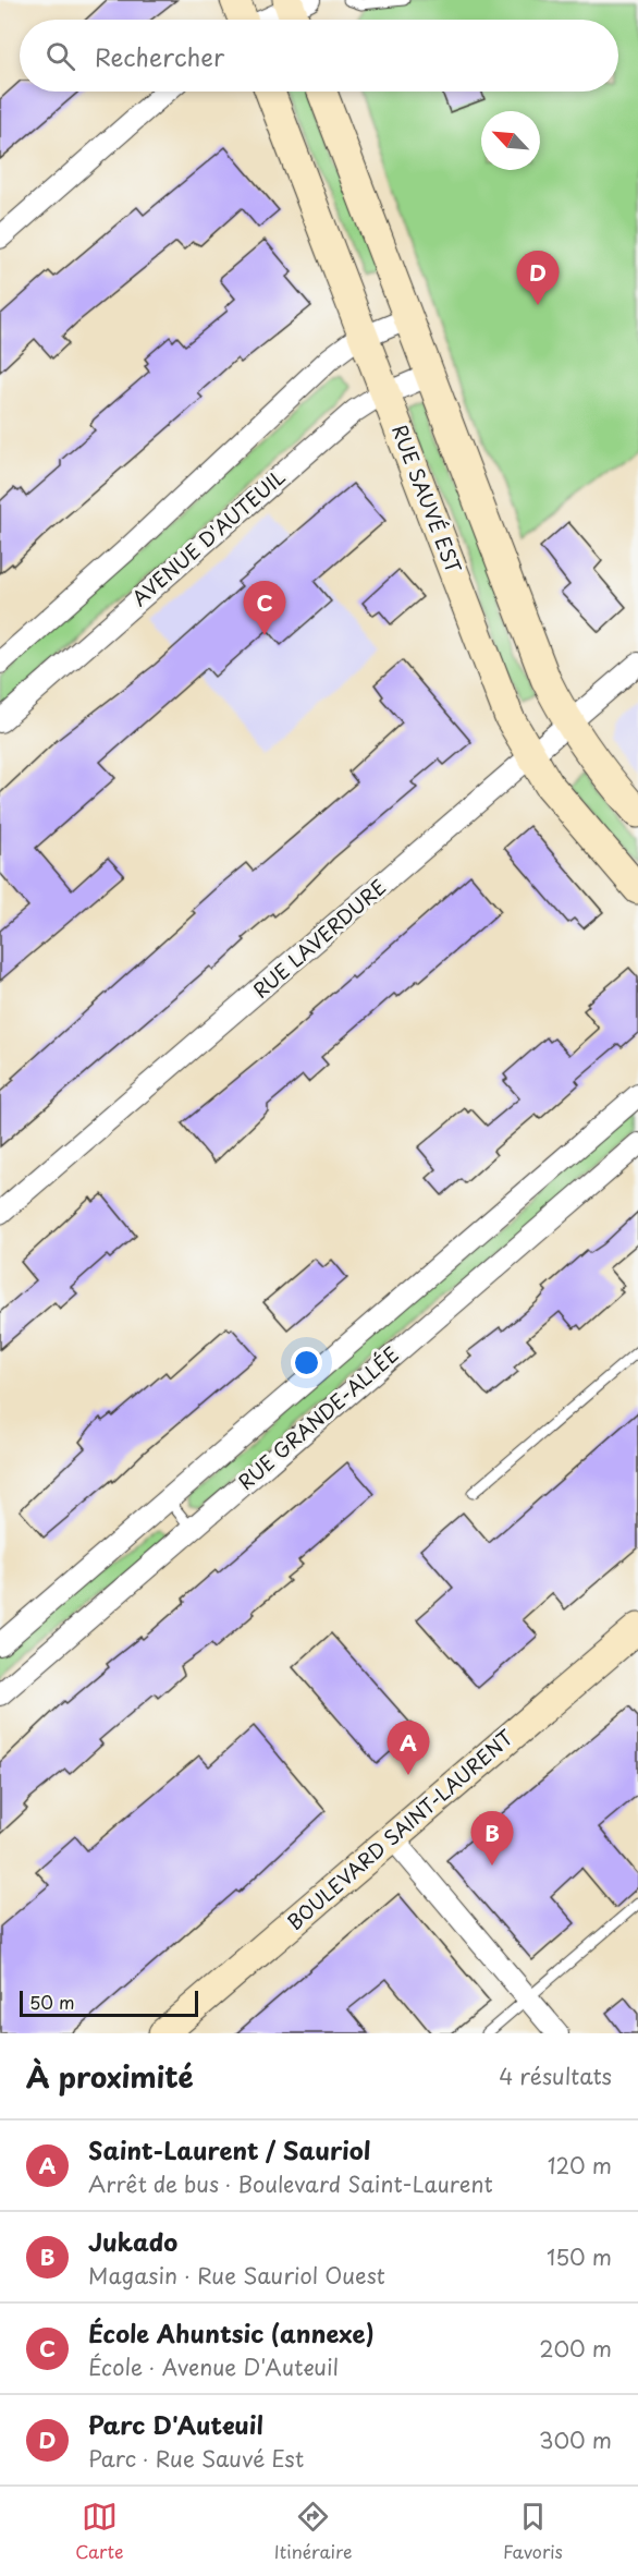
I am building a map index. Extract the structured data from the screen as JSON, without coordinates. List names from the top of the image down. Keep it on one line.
{"streets":{"main road":["RUE SAUVÉ EST","BOULEVARD SAINT-LAURENT"],"street":["AVENUE D'AUTEUIL","RUE LAVERDURE","RUE GRANDE-ALLÉE"]},"crossings":[["RUE SAUVÉ EST","AVENUE D'AUTEUIL"],["RUE SAUVÉ EST","RUE LAVERDURE"]],"scale_bar":"50 m","north":"top left","page":{"search":"Rechercher","pins":["D","C","A","B"],"scale":"50 m","heading":["À proximité","4 résultats"],"list":[{"mark":"A","name":"Saint-Laurent / Sauriol","note":"Arrêt de bus · Boulevard Saint-Laurent","value":"120 m"},{"mark":"B","name":"Jukado","note":"Magasin · Rue Sauriol Ouest","value":"150 m"},{"mark":"C","name":"École Ahuntsic (annexe)","note":"École · Avenue D'Auteuil","value":"200 m"},{"mark":"D","name":"Parc D'Auteuil","note":"Parc · Rue Sauvé Est","value":"300 m"}],"nav":["Carte","Itinéraire","Favoris"]}}
